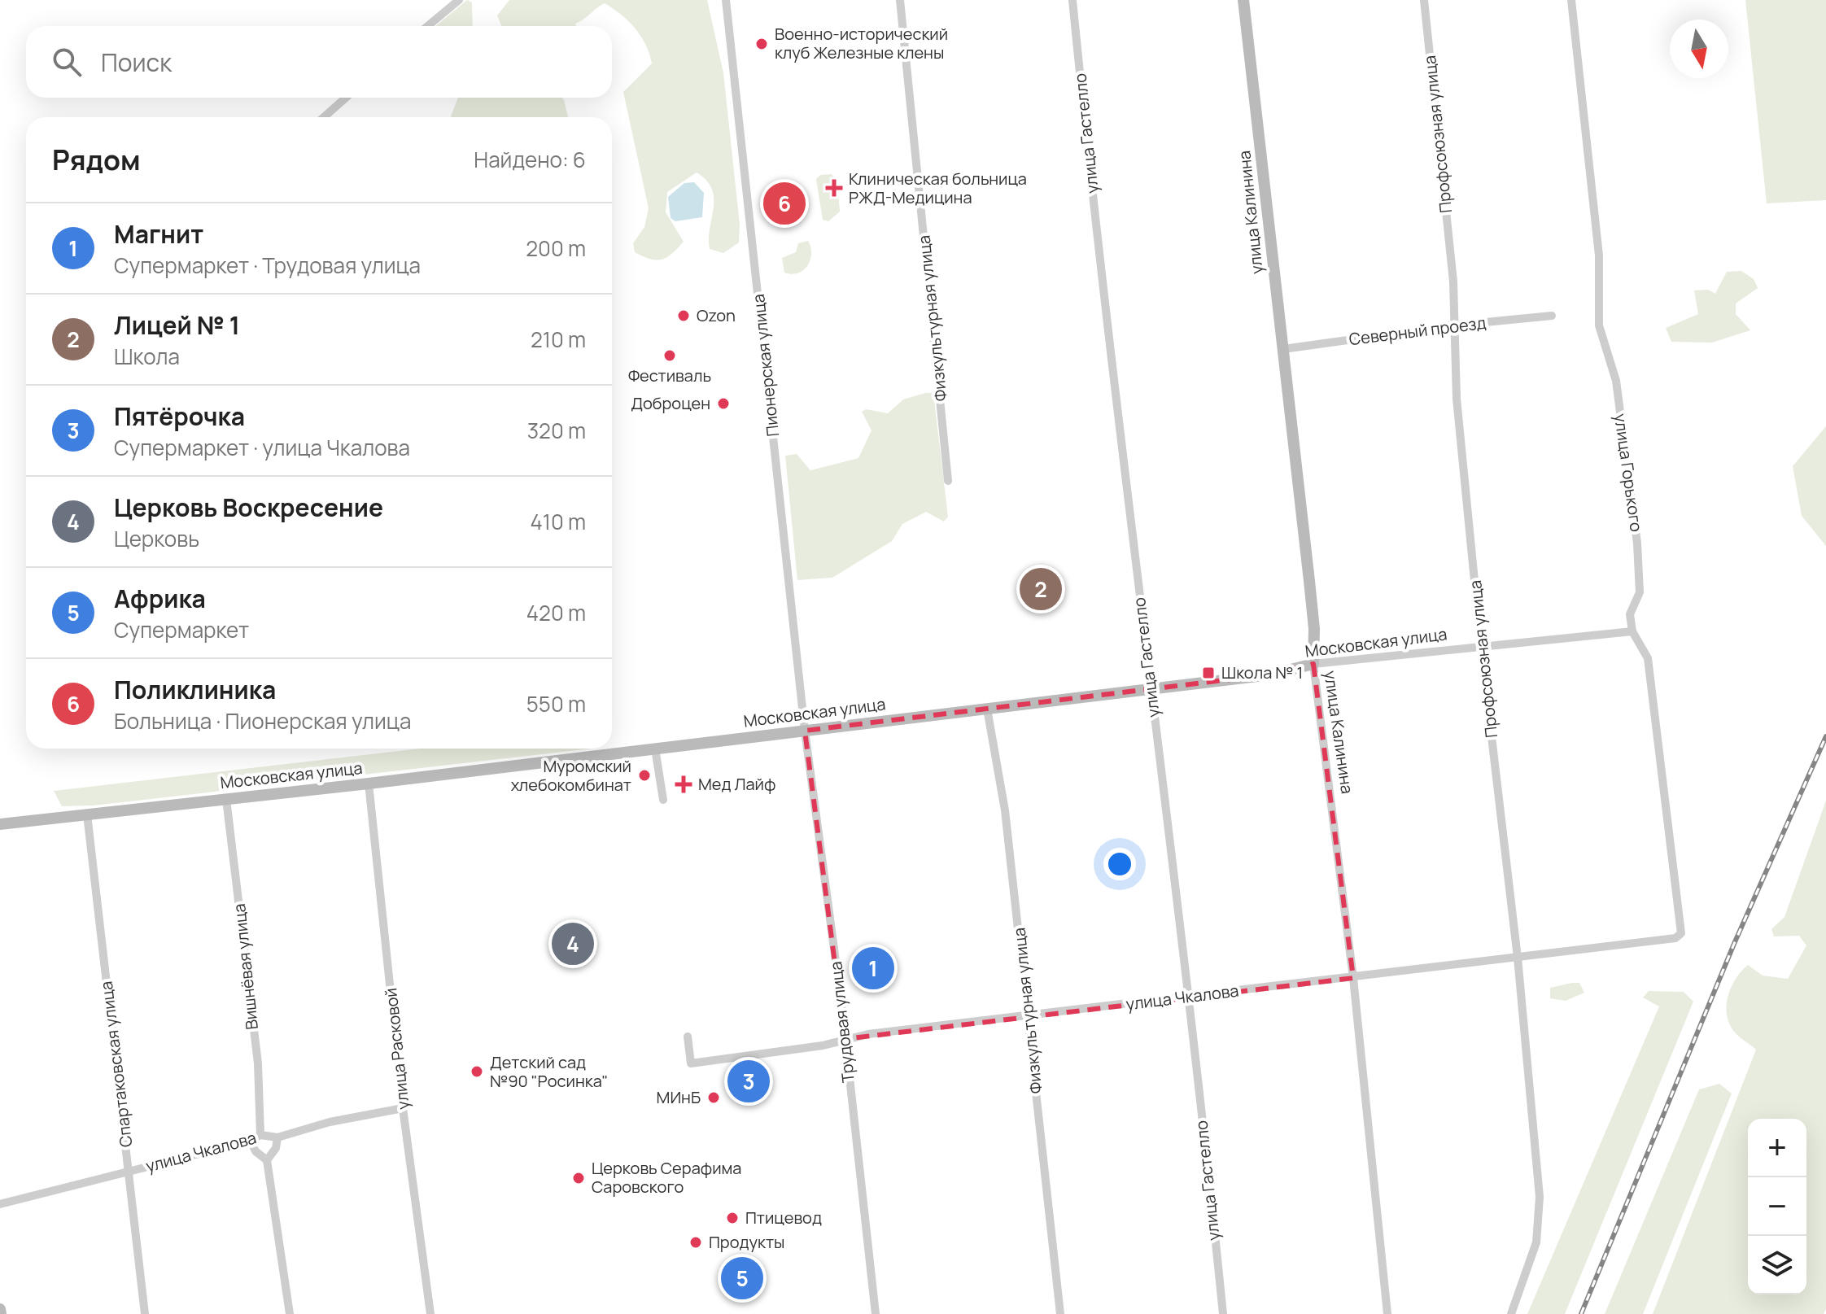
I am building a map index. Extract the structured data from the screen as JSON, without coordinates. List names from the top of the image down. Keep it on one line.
{"streets":{"main road":["улица Калинина","Московская улица"],"street":["улица Гастелло","Профсоюзная улица","Физкультурная улица","Северный проезд","Пионерская улица","улица Горького","Вишнёвая улица","улица Чкалова","Трудовая улица","улица Расковой","Спартаковская улица"]},"crossings":[["улица Гастелло","Московская улица"],["улица Гастелло","улица Чкалова"],["Профсоюзная улица","Северный проезд"],["Профсоюзная улица","Московская улица"],["Профсоюзная улица","улица Чкалова"],["улица Калинина","Северный проезд"],["улица Калинина","Московская улица"],["улица Калинина","улица Чкалова"],["Физкультурная улица","Московская улица"],["Физкультурная улица","улица Чкалова"],["Пионерская улица","Московская улица"],["Пионерская улица","Трудовая улица"],["улица Горького","Московская улица"],["улица Горького","улица Чкалова"],["Московская улица","Вишнёвая улица"],["Московская улица","улица Чкалова"],["Московская улица","Трудовая улица"],["Московская улица","улица Расковой"],["Московская улица","Спартаковская улица"],["Вишнёвая улица","улица Чкалова"],["улица Чкалова","Трудовая улица"],["улица Чкалова","улица Расковой"],["улица Чкалова","Спартаковская улица"]],"places":{"other":["Военно-исторический клуб Железные клены","Ozon","Фестиваль","Доброцен","Муромский хлебокомбинат","Детский сад №90 \"Росинка\"","МИнБ","Церковь Серафима Саровского","Птицевод","Продукты"],"health":["Клиническая больница РЖД-Медицина","Мед Лайф"],"transit":["Школа № 1"]},"north":"bottom","page":{"search":"Поиск","heading":["Рядом","Найдено: 6"],"pins":["6","2","4","1","3","5"],"list":[{"mark":"1","name":"Магнит","note":"Супермаркет · Трудовая улица","value":"200 m"},{"mark":"2","name":"Лицей № 1","note":"Школа","value":"210 m"},{"mark":"3","name":"Пятёрочка","note":"Супермаркет · улица Чкалова","value":"320 m"},{"mark":"4","name":"Церковь Воскресение","note":"Церковь","value":"410 m"},{"mark":"5","name":"Африка","note":"Супермаркет","value":"420 m"},{"mark":"6","name":"Поликлиника","note":"Больница · Пионерская улица","value":"550 m"}],"map_buttons":["+","−"]}}
